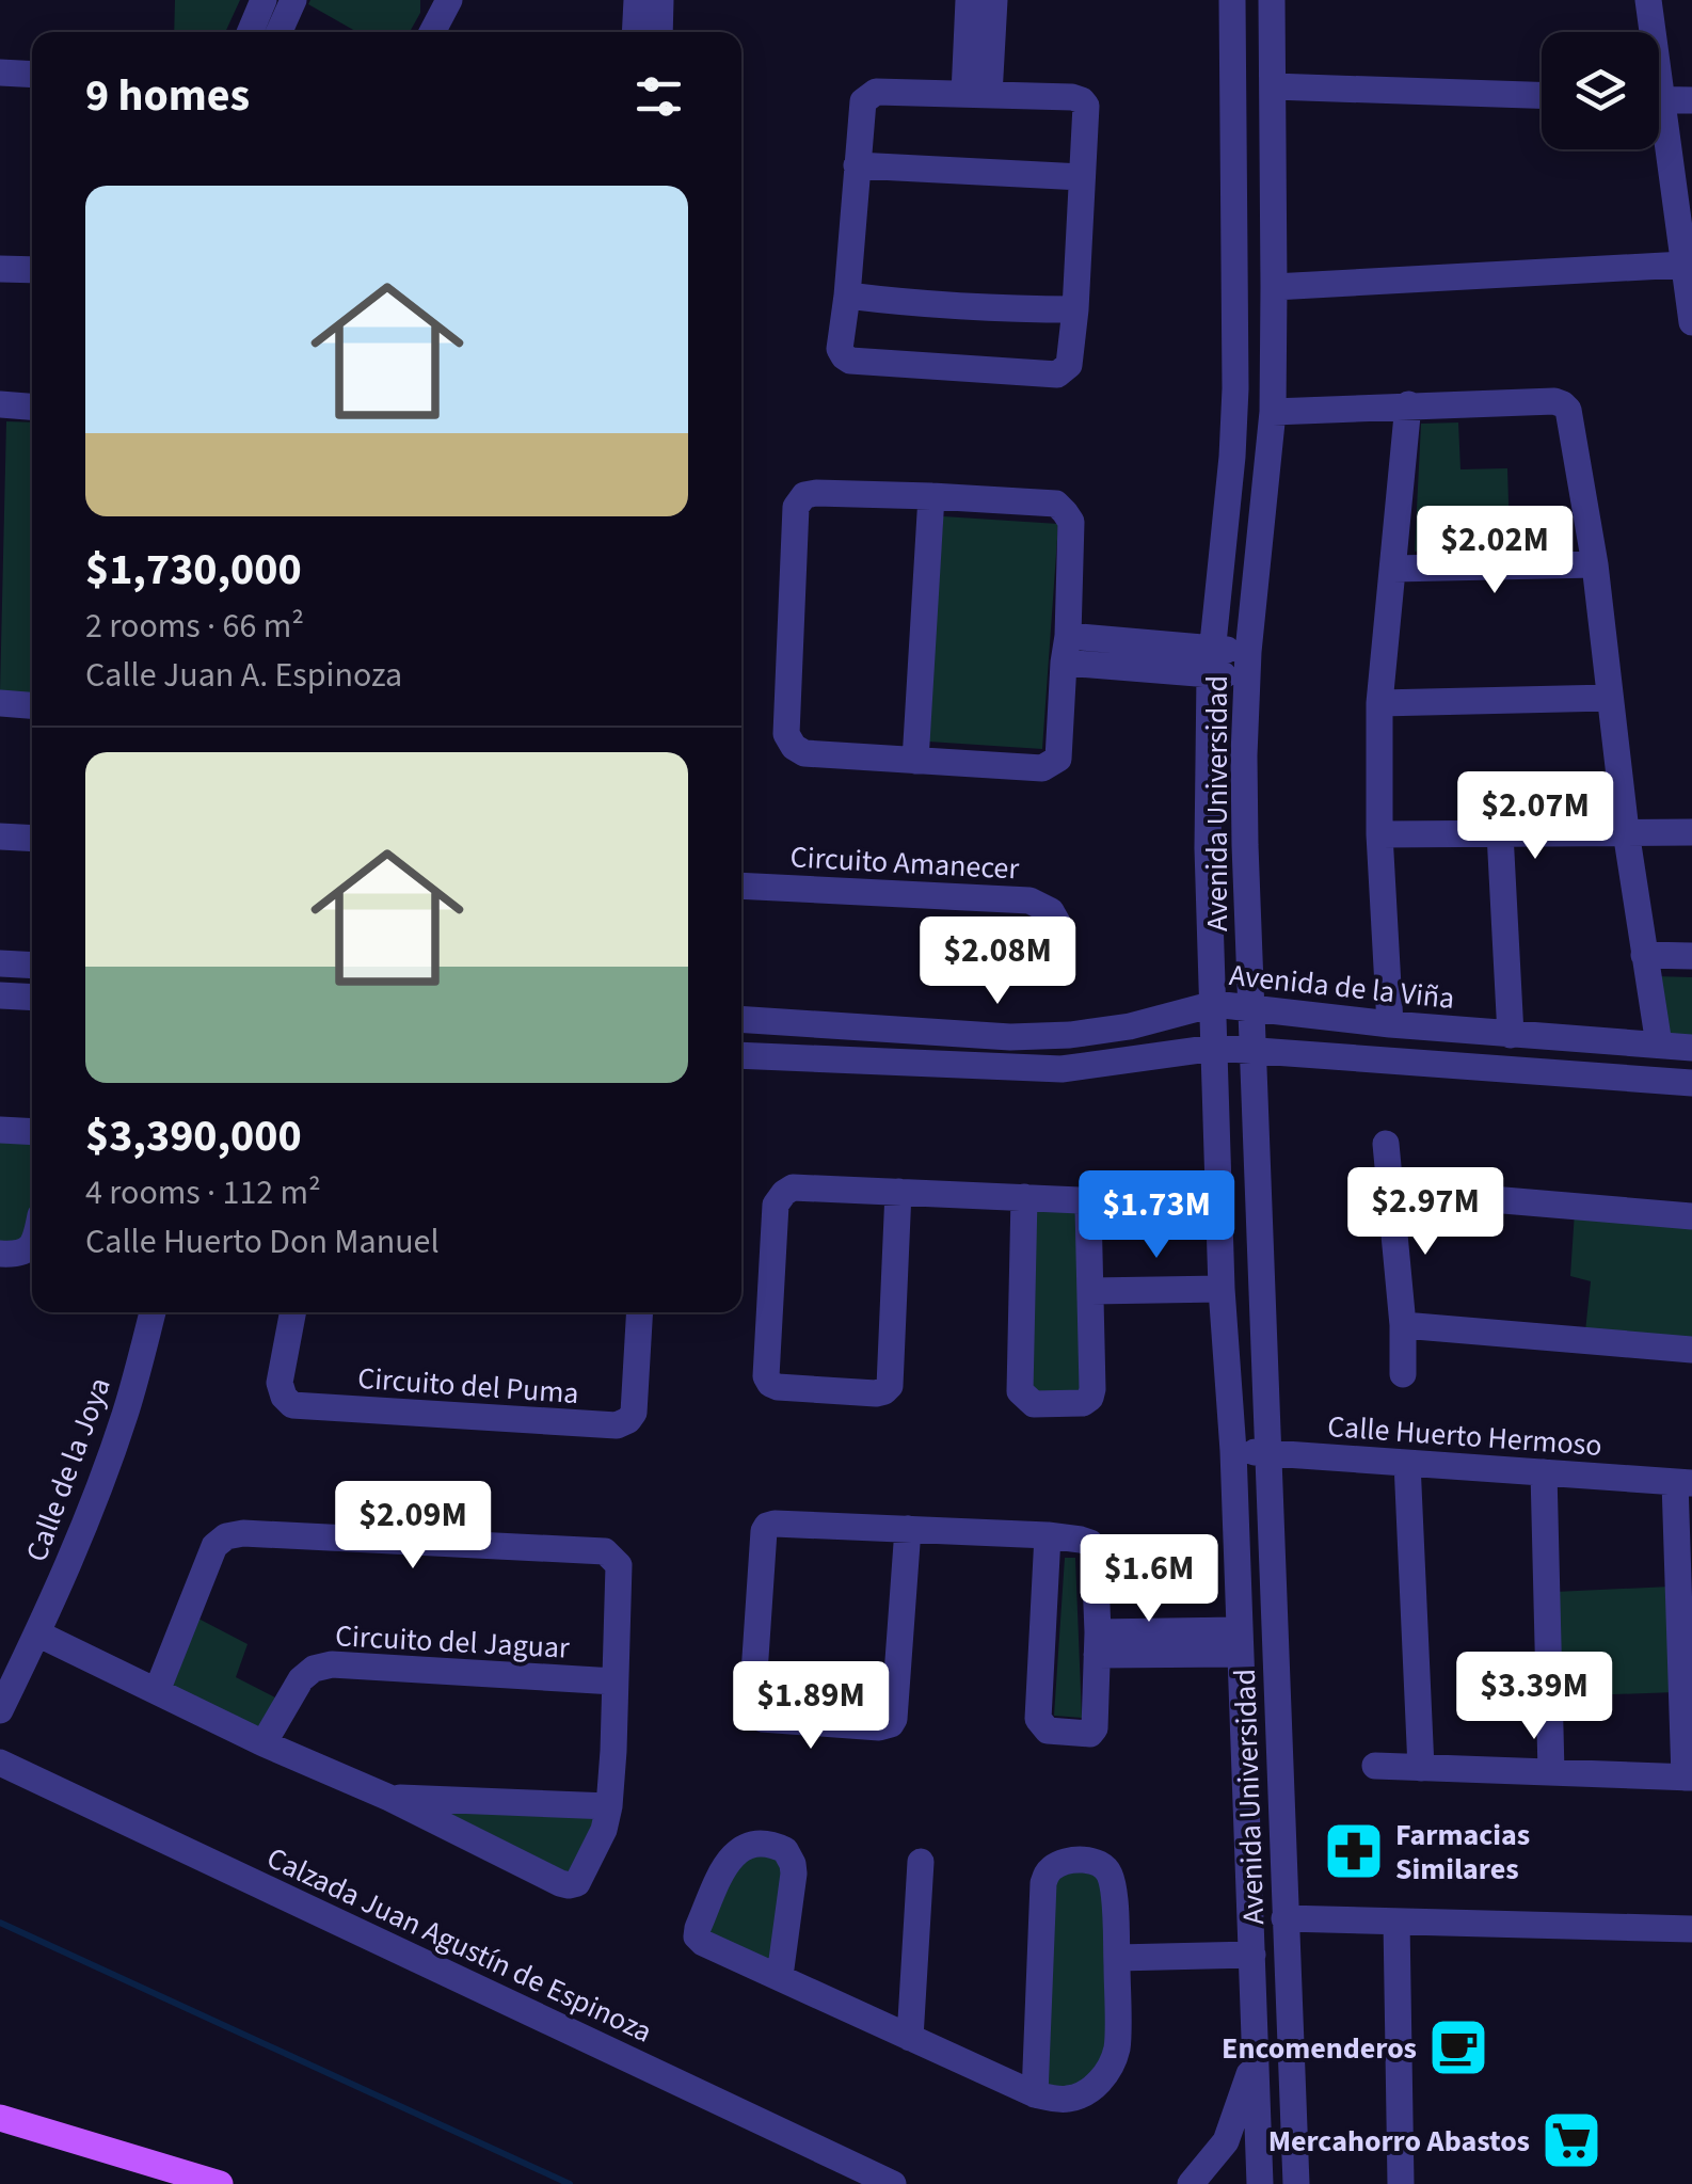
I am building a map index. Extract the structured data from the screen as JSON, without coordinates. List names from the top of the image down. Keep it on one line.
{"streets":{"street":["Avenida Universidad","Circuito Amanecer","Avenida de la Viña","Circuito del Puma","Calle Huerto Hermoso","Calle de la Joya","Circuito del Jaguar","Calzada Juan Agustín de Espinoza"]},"crossings":[["Avenida Universidad","Avenida de la Viña"],["Avenida Universidad","Calle Huerto Hermoso"]],"places":{"pharmacy":["Farmacias Similares"],"cafe":["Encomenderos"],"supermarket":["Mercahorro Abastos"]},"page":{"heading":"9 homes","list":[{"name":"$1,730,000","note":"2 rooms · 66 m² · Calle Juan A. Espinoza"},{"name":"$3,390,000","note":"4 rooms · 112 m² · Calle Huerto Don Manuel"}],"price":["$2.02M","$2.07M","$2.08M","$2.97M","$1.73M","$2.09M","$1.6M","$3.39M","$1.89M"]}}
